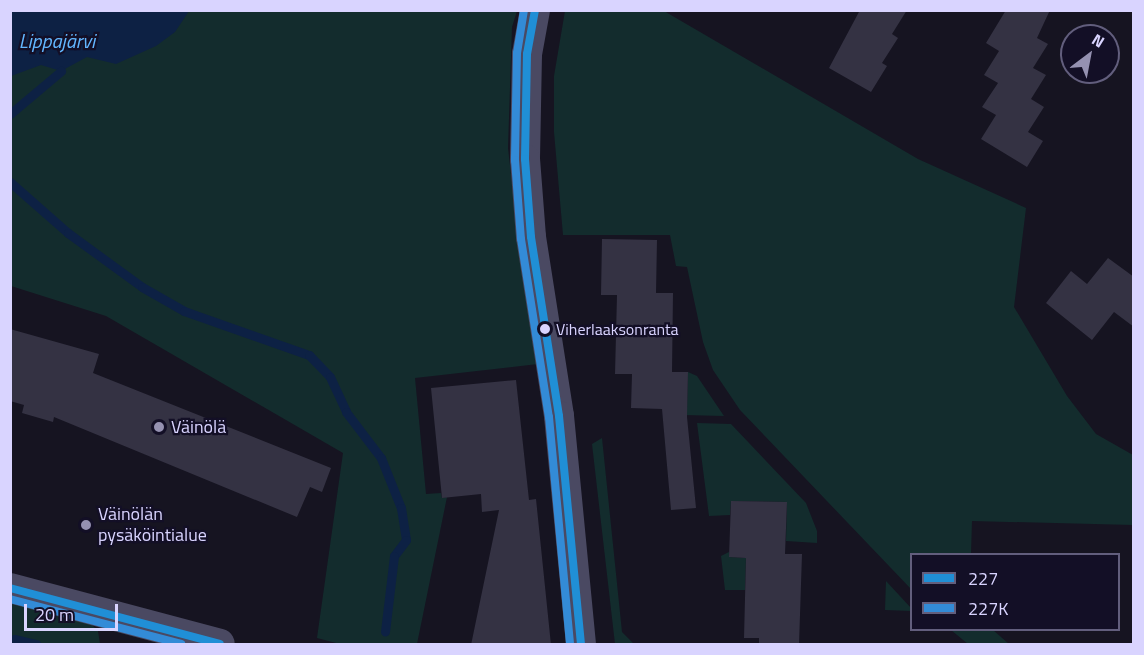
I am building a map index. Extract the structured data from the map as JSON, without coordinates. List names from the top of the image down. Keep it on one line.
{"water":["Lippajärvi"],"places":["Viherlaaksonranta","Väinölä","Väinölän pysäköintialue"],"lines":["transit line 227","transit line 227K"],"legend":["227","227K"],"scale_bar":"20 m","north":"top right"}
